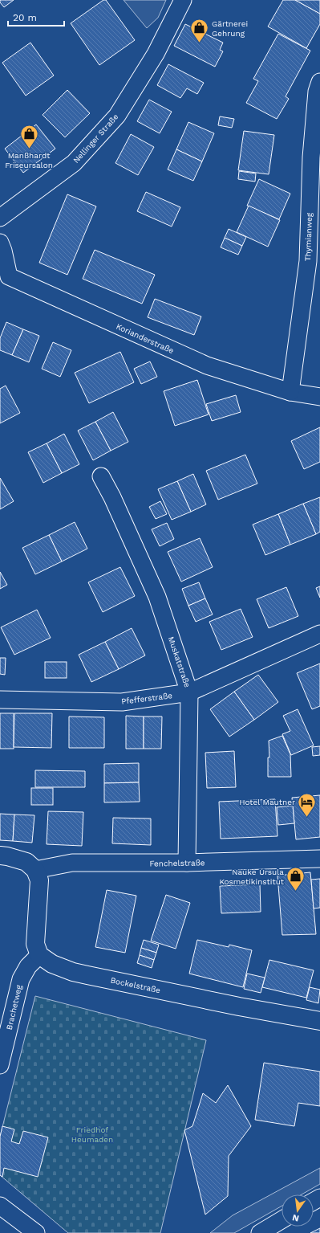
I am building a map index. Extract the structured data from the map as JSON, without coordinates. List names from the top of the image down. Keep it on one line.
{"streets":{"street":["Nellinger Straße","Thymianweg","Korianderstraße","Muskatstraße","Pfefferstraße","Fenchelstraße","Bockelstraße","Brachetweg"]},"crossings":[["Thymianweg","Korianderstraße"],["Muskatstraße","Pfefferstraße"],["Muskatstraße","Fenchelstraße"],["Bockelstraße","Brachetweg"]],"parks":["Friedhof Heumaden"],"places":{"shop":["Gärtnerei Gehrung","Manßhardt Friseursalon","Nauke Ursula Kosmetikinstitut"],"hotel":["Hotel Mautner"]},"scale_bar":"20 m","north":"bottom"}
